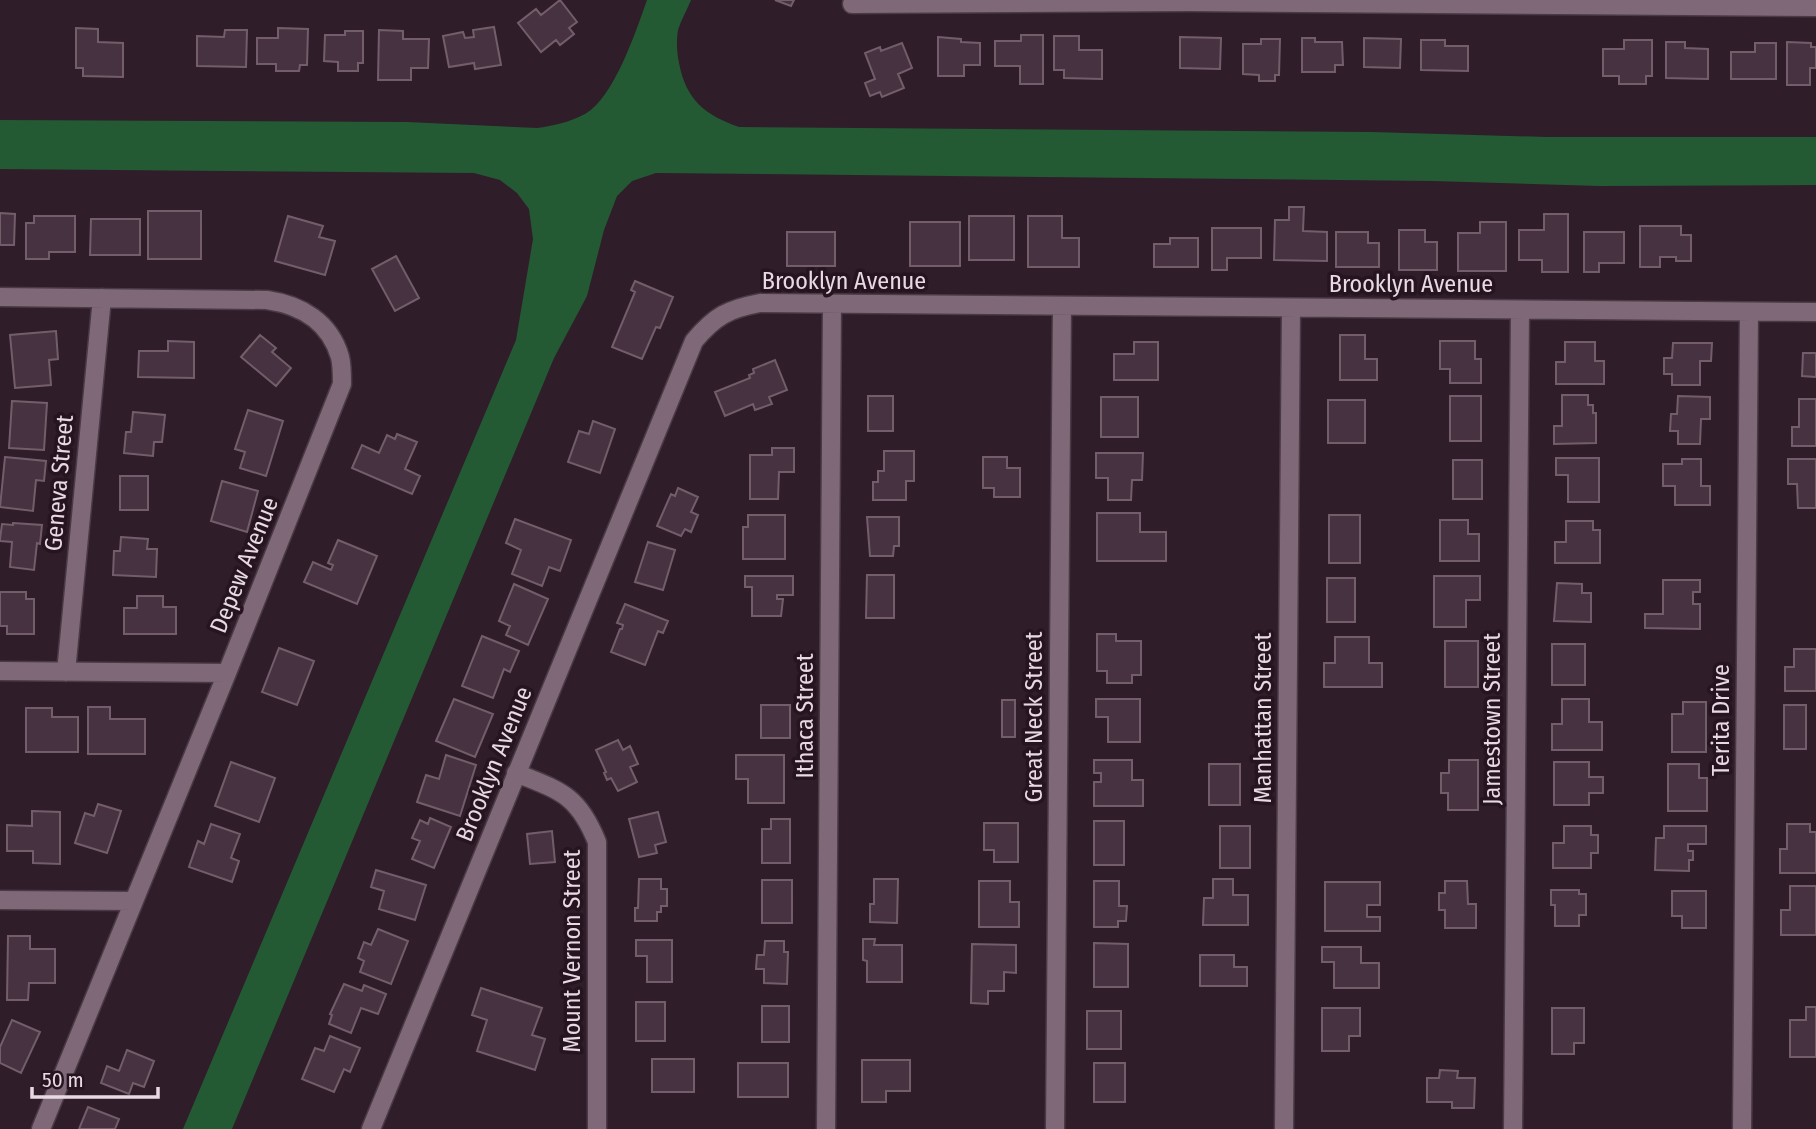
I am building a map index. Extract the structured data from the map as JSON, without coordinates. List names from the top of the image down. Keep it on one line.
{"streets":{"street":["Brooklyn Avenue","Geneva Street","Depew Avenue","Ithaca Street","Great Neck Street","Manhattan Street","Jamestown Street","Terita Drive","Mount Vernon Street"]},"crossings":[["Brooklyn Avenue","Ithaca Street"],["Brooklyn Avenue","Great Neck Street"],["Brooklyn Avenue","Manhattan Street"],["Brooklyn Avenue","Jamestown Street"],["Brooklyn Avenue","Terita Drive"],["Brooklyn Avenue","Mount Vernon Street"],["Geneva Street","Depew Avenue"]],"scale_bar":"50 m"}
